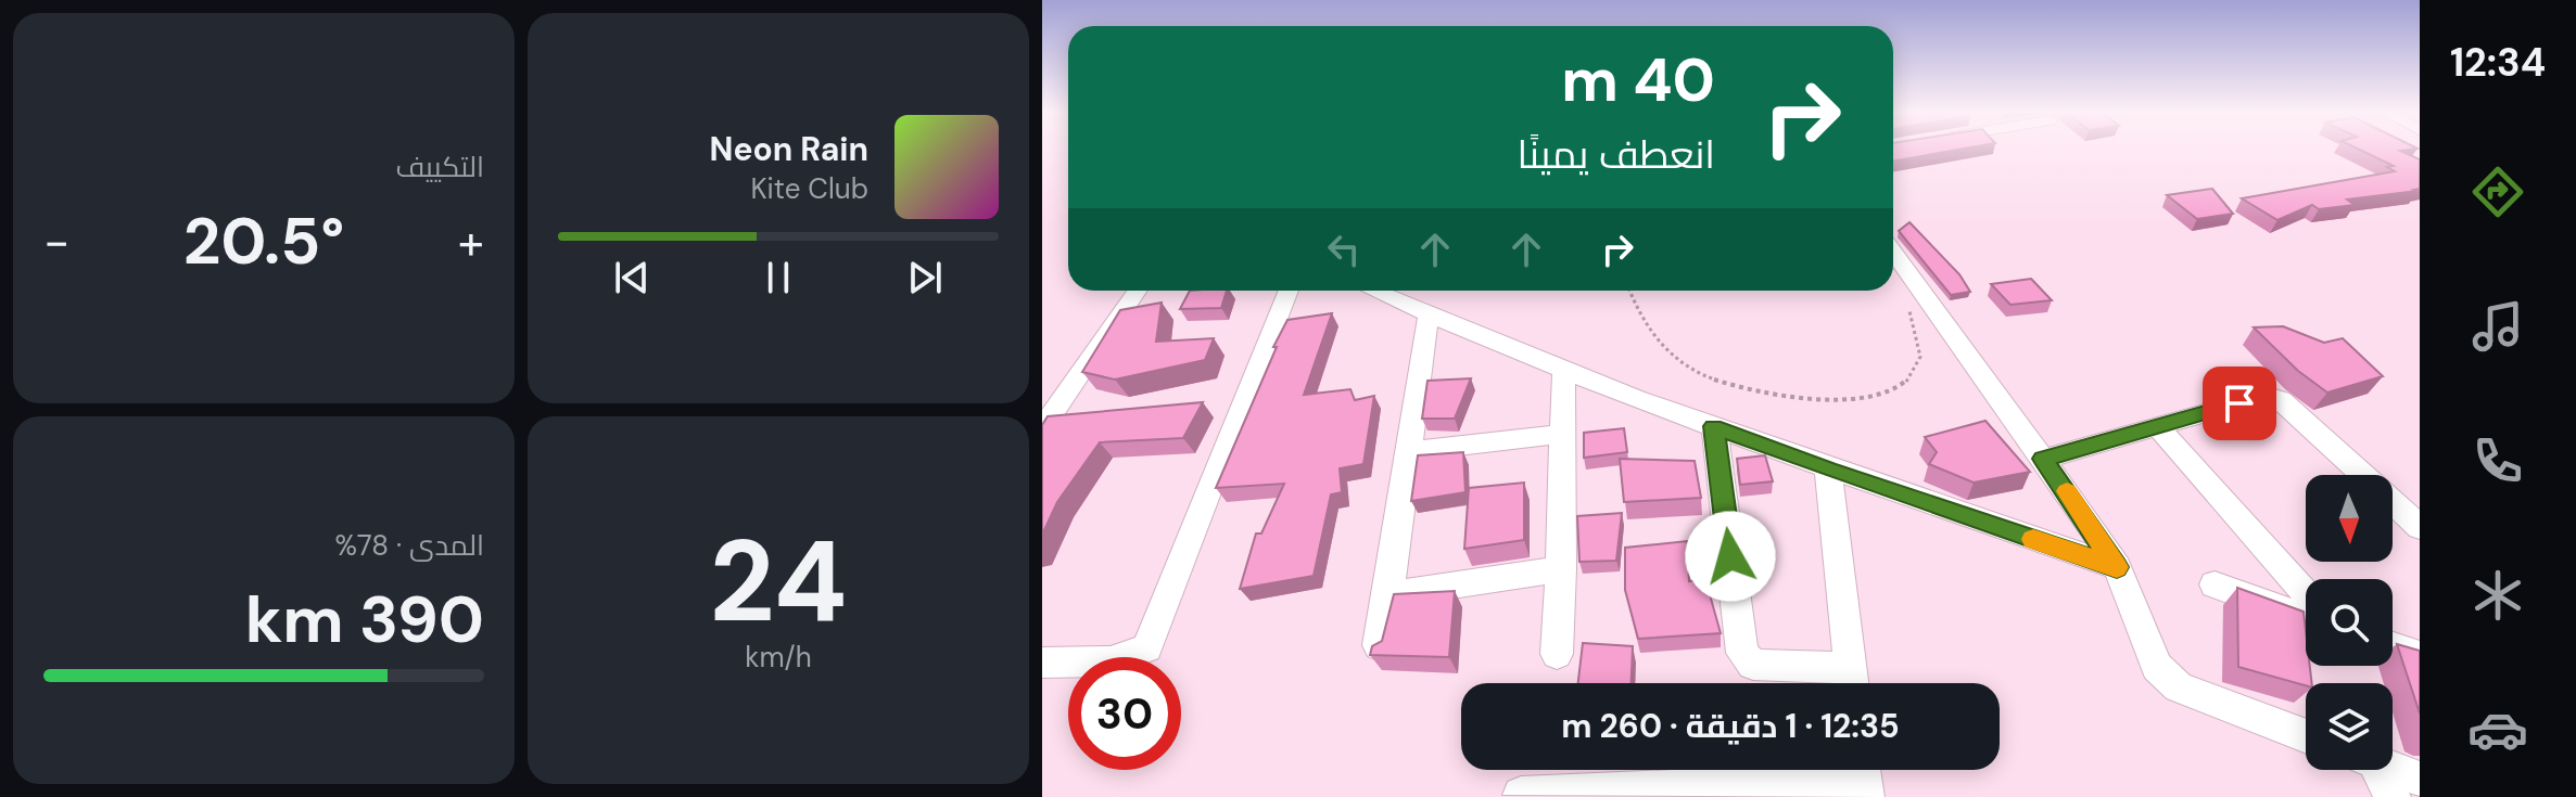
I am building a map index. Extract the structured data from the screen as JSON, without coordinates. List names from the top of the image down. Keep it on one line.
{"north":"bottom","page":{"tabs":"12:34","tile":["التكييف",["24","km/h"],["المدى · 78%","390 km"]],"turn":["40 m","انعطف يمينًا"],"song":["Neon Rain","Kite Club"],"heat":["−","20.5°","+"],"limit":"30","trip":"12:35 · 1 دقيقة · 260 m"}}
